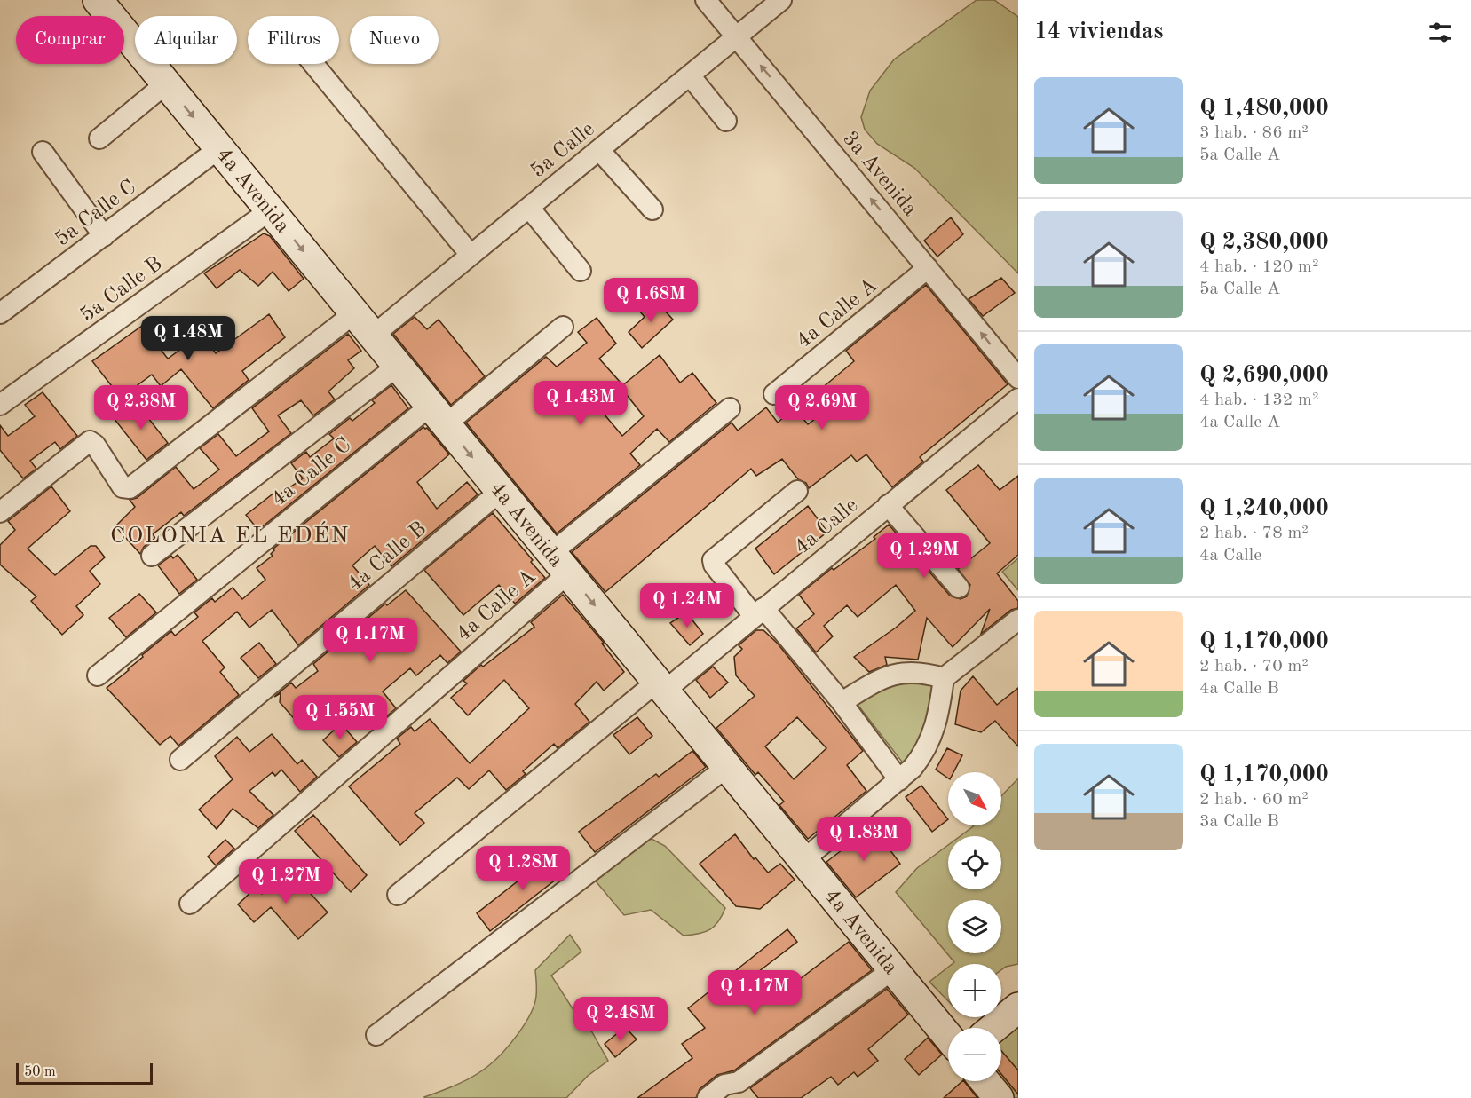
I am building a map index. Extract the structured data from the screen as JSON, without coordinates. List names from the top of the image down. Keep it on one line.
{"streets":{"street":["5a Calle","3a Avenida","4a Avenida","5a Calle C","5a Calle B","4a Calle A","4a Calle C","4a Calle","4a Calle B"]},"crossings":[["5a Calle","3a Avenida"],["5a Calle","4a Avenida"],["3a Avenida","4a Calle A"],["4a Avenida","5a Calle C"],["4a Avenida","5a Calle B"],["4a Avenida","4a Calle A"],["4a Avenida","4a Calle C"],["4a Avenida","4a Calle"],["4a Avenida","4a Calle B"]],"districts":["COLONIA EL EDÉN"],"scale_bar":"50 m","north":"bottom right","page":{"heading":"14 viviendas","chip":["Comprar","Alquilar","Filtros","Nuevo"],"list":[{"name":"Q 1,480,000","note":"3 hab. · 86 m² · 5a Calle A"},{"name":"Q 2,380,000","note":"4 hab. · 120 m² · 5a Calle A"},{"name":"Q 2,690,000","note":"4 hab. · 132 m² · 4a Calle A"},{"name":"Q 1,240,000","note":"2 hab. · 78 m² · 4a Calle"},{"name":"Q 1,170,000","note":"2 hab. · 70 m² · 4a Calle B"},{"name":"Q 1,170,000","note":"2 hab. · 60 m² · 3a Calle B"}],"price":["Q 1.68M","Q 1.48M","Q 1.43M","Q 2.38M","Q 2.69M","Q 1.29M","Q 1.24M","Q 1.17M","Q 1.55M","Q 1.83M","Q 1.28M","Q 1.27M","Q 1.17M","Q 2.48M"],"map_buttons":["+","−"],"scale":"50 m"}}
